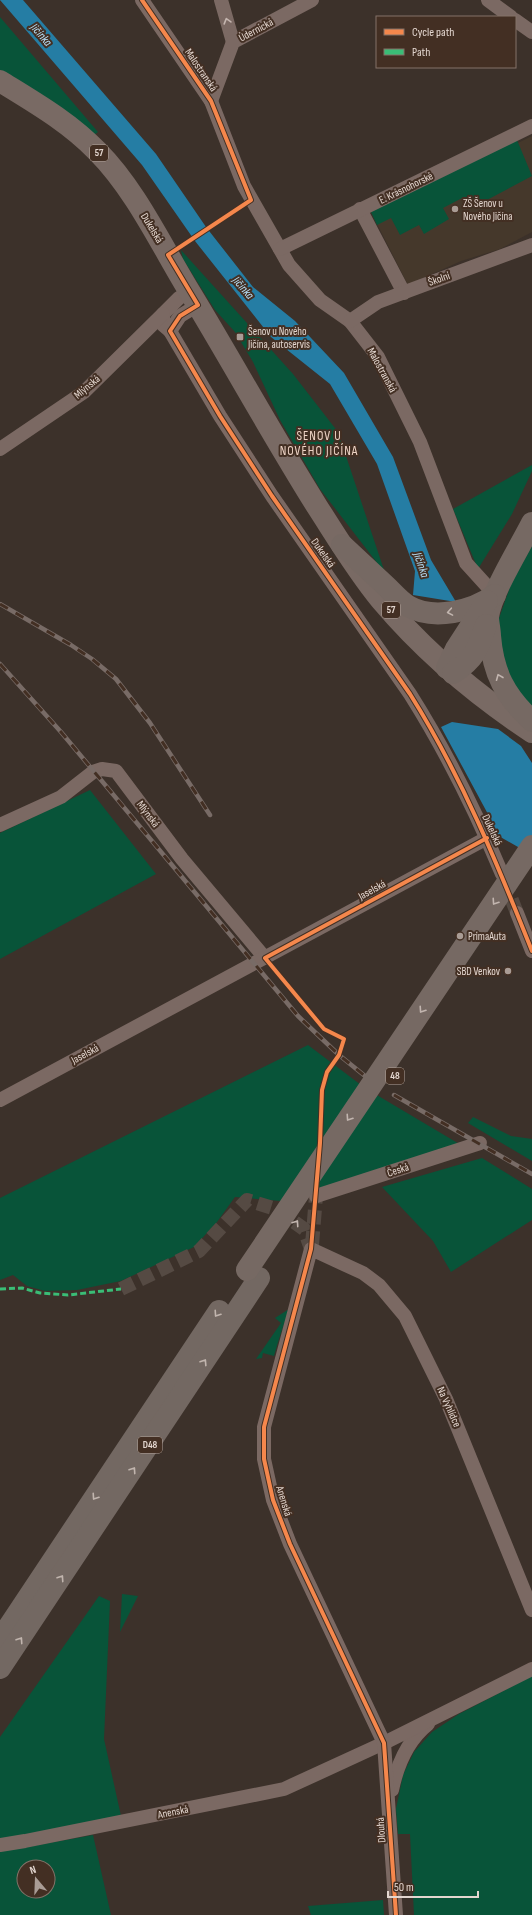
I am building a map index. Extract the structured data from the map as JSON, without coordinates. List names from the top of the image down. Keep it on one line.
{"streets":{"highway":["48","D48"],"main road":["57","Dukelská"],"street":["Údernická","Malostranská","E. Krásnohorské","Školní","Mlýnská","Jaselská","Česká","Na Vyhlídce","Anenská","Dlouhá"]},"crossings":[["Údernická","Malostranská"],["Malostranská","E. Krásnohorské"],["Malostranská","Školní"],["57","Dukelská"],["57","Mlýnská"],["Dukelská","Mlýnská"],["Dukelská","Jaselská"],["Mlýnská","Jaselská"],["48","D48"],["Na Vyhlídce","Anenská"],["Anenská","Dlouhá"]],"districts":["ŠENOV U NOVÉHO JIČÍNA"],"water":["Jičínka"],"places":{"other":["ZŠ Šenov u Nového Jičína","PrimaAuta","SBD Venkov"],"transit":["Šenov u Nového Jičína, autoservis"]},"legend":["Cycle path","Path"],"scale_bar":"50 m","north":"top"}
